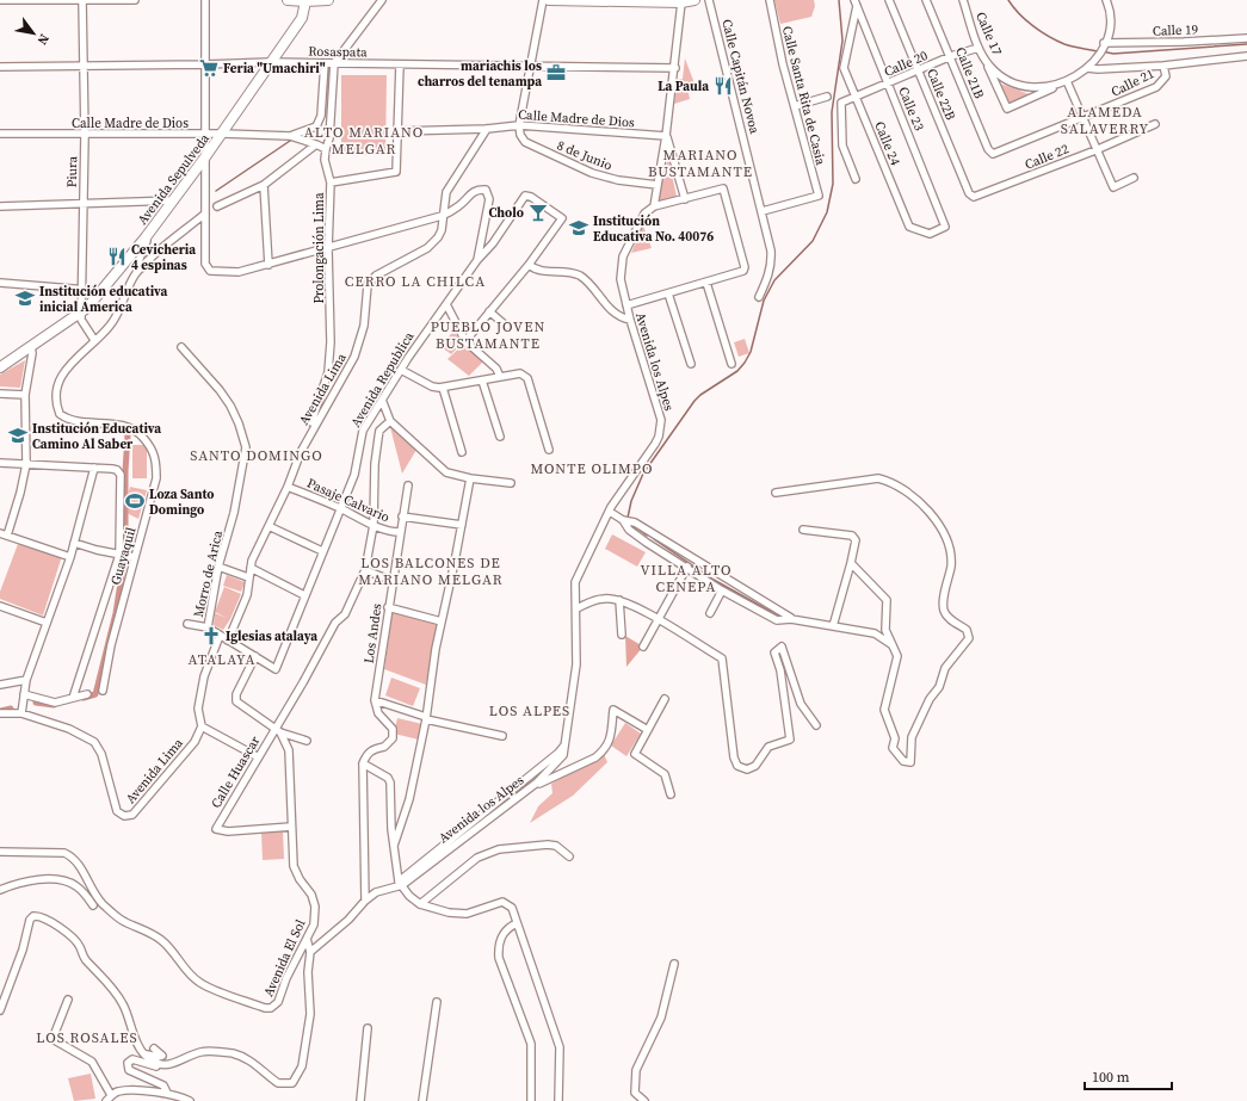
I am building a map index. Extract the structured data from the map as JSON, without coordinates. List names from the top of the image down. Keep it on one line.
{"streets":{"street":["Calle 19","Calle 17","Rosaspata","Calle 20","Calle 21B","Calle Capitán Novoa","Calle 21","Calle 22B","Calle Santa Rita de Casia","Calle 23","Calle Madre de Dios","Calle 24","8 de Junio","Calle 22","Piura","Avenida Sepulveda","Prolongación Lima","Avenida los Alpes","Avenida Republica","Avenida Lima","Pasaje Calvario","Guayaquil","Morro de Arica","Los Andes","Calle Huascar","Avenida El Sol"]},"crossings":[["Calle 19","Calle 17"],["Calle 17","Calle 20"],["Rosaspata","Piura"],["Rosaspata","Avenida Sepulveda"],["Rosaspata","Prolongación Lima"],["Calle 20","Calle 21B"],["Calle 20","Calle 22B"],["Calle 20","Calle 23"],["Calle 20","Calle 24"],["Calle 21B","Calle 21"],["Calle Capitán Novoa","Calle Santa Rita de Casia"],["Calle 22B","Calle 22"],["Calle 23","Calle 24"],["Calle Madre de Dios","8 de Junio"],["Calle Madre de Dios","Piura"],["Calle Madre de Dios","Avenida Sepulveda"],["Calle Madre de Dios","Prolongación Lima"],["Calle Madre de Dios","Avenida Lima"],["Piura","Avenida Sepulveda"],["Piura","Guayaquil"],["Prolongación Lima","Avenida Lima"],["Avenida Republica","Avenida Lima"],["Avenida Republica","Pasaje Calvario"],["Avenida Lima","Pasaje Calvario"],["Pasaje Calvario","Los Andes"],["Pasaje Calvario","Calle Huascar"],["Calle Huascar","Avenida El Sol"]],"districts":["ALAMEDA SALAVERRY","ALTO MARIANO MELGAR","MARIANO BUSTAMANTE","CERRO LA CHILCA","PUEBLO JOVEN BUSTAMANTE","SANTO DOMINGO","MONTE OLIMPO","LOS BALCONES DE MARIANO MELGAR","VILLA ALTO CENEPA","ATALAYA","LOS ALPES","LOS ROSALES"],"places":{"supermarket":["Feria \"Umachiri\""],"office":["mariachis los charros del tenampa"],"restaurant":["La Paula","Cevicheria 4 espinas"],"bar":["Cholo"],"school or university":["Institución Educativa No. 40076","Institución educativa inicial America","Institución Educativa Camino Al Saber"],"sports":["Loza Santo Domingo"],"church":["Iglesias atalaya"]},"scale_bar":"100 m","north":"bottom right"}
